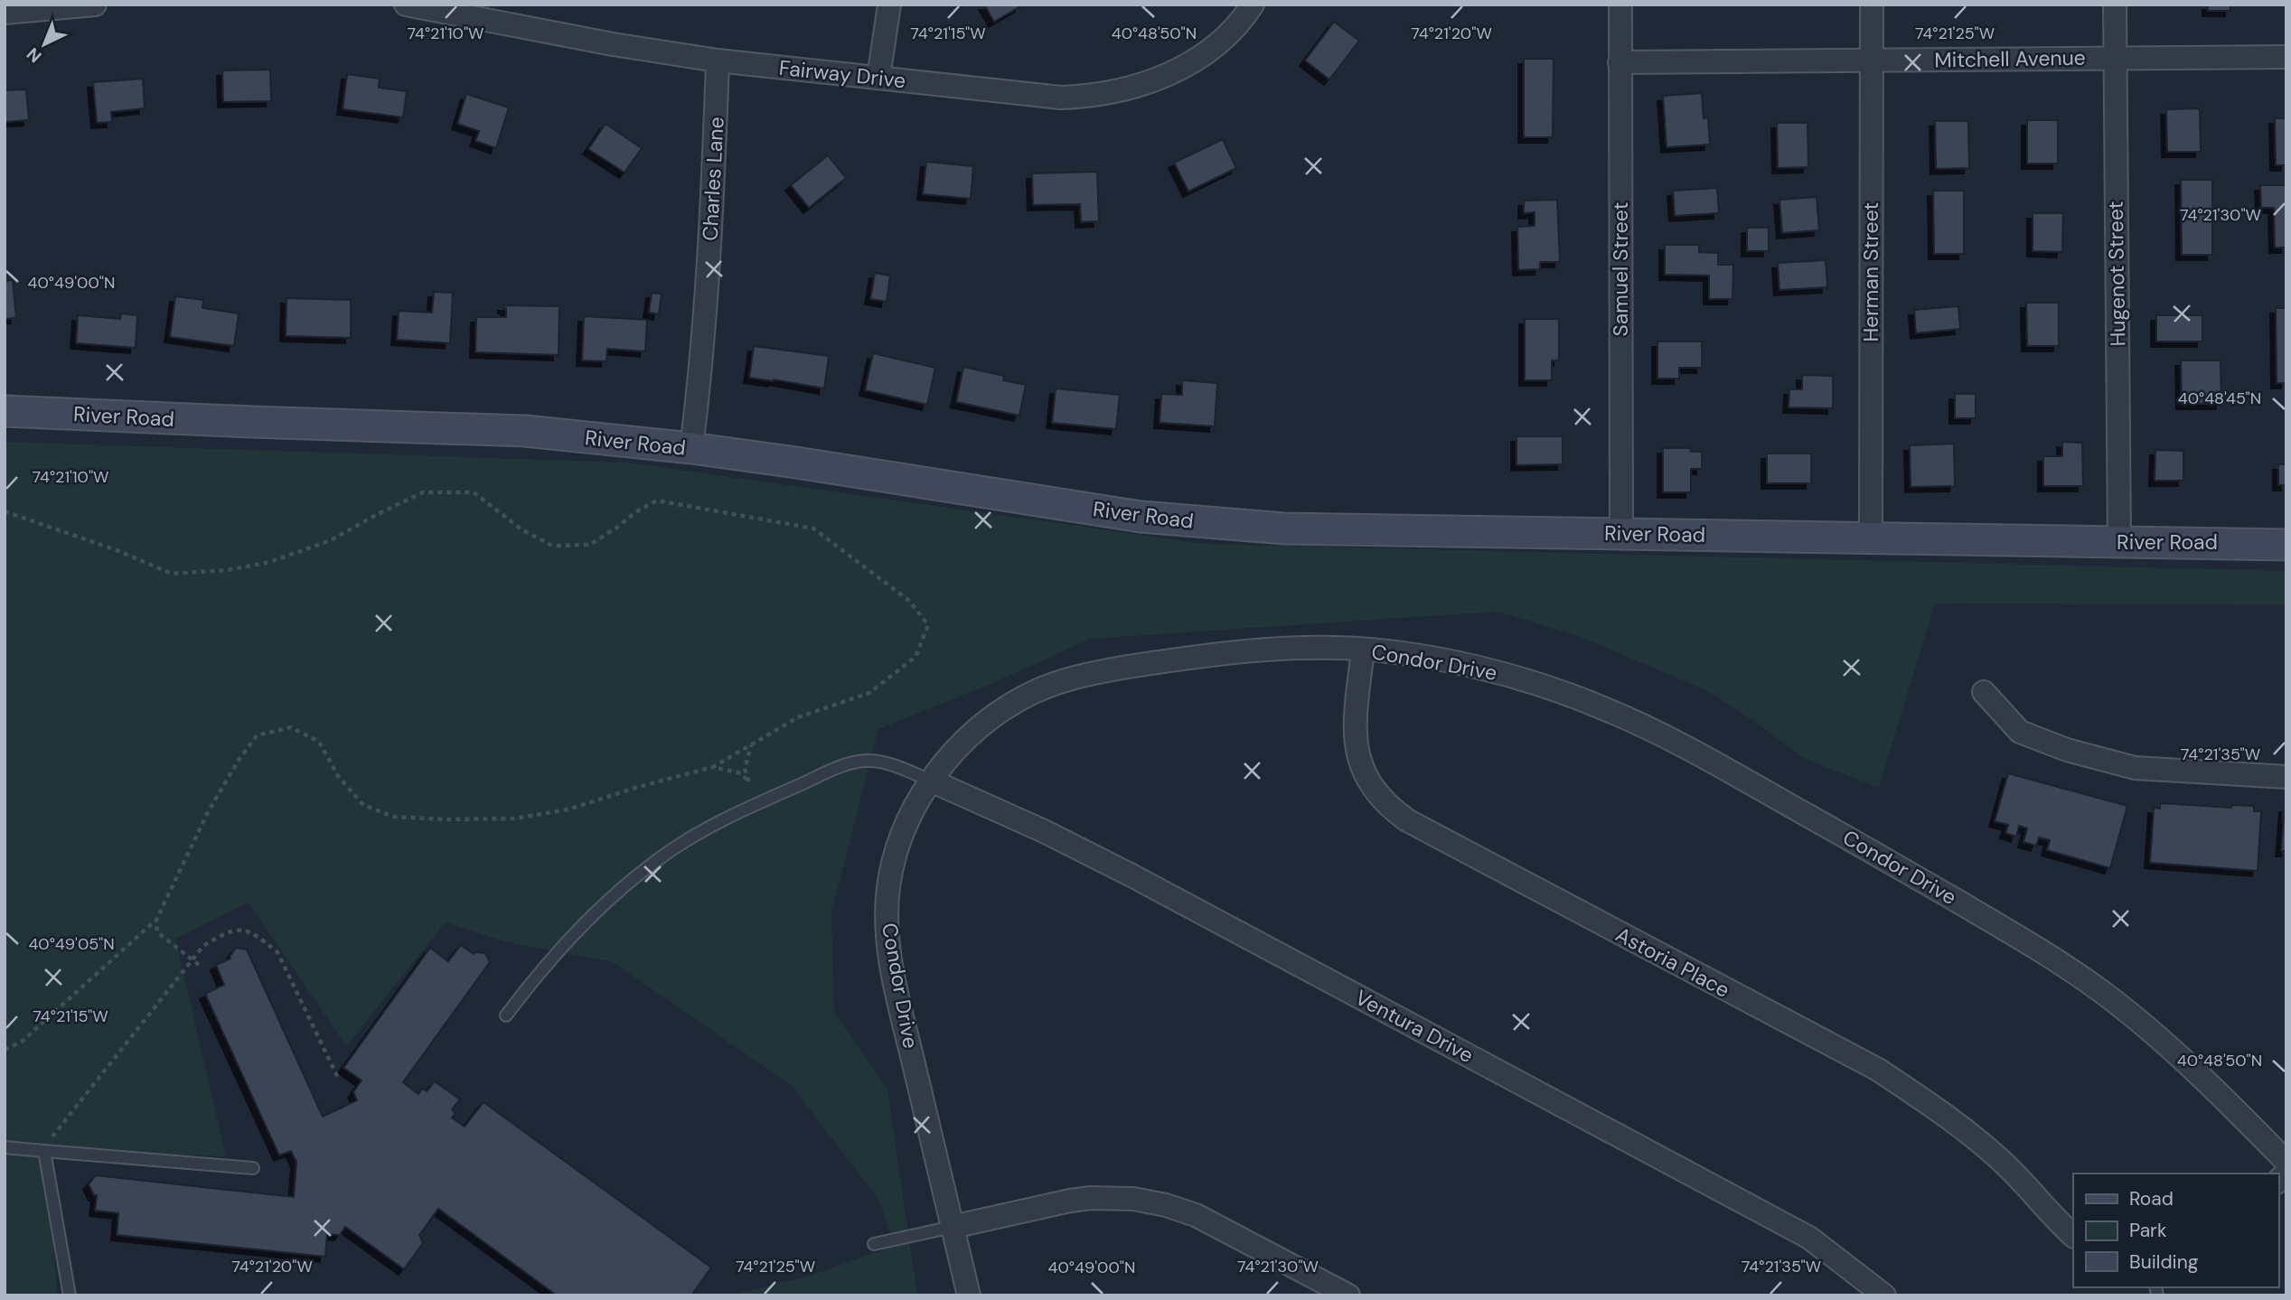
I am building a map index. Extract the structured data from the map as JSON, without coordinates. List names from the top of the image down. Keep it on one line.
{"streets":{"street":["Mitchell Avenue","Fairway Drive","Charles Lane","Samuel Street","Herman Street","Hugenot Street","River Road","Condor Drive","Astoria Place","Ventura Drive"]},"crossings":[["Mitchell Avenue","Samuel Street"],["Mitchell Avenue","Herman Street"],["Mitchell Avenue","Hugenot Street"],["Fairway Drive","Charles Lane"],["Charles Lane","River Road"],["Samuel Street","River Road"],["Herman Street","River Road"],["Hugenot Street","River Road"],["Condor Drive","Astoria Place"],["Condor Drive","Ventura Drive"]],"legend":["Road","Park","Building"],"north":"bottom left","coordinates":["40°48'50\"N","74°21'25\"W","74°21'10\"W","74°21'15\"W","74°21'20\"W","74°21'30\"W","40°49'00\"N","40°48'45\"N","74°21'35\"W","40°49'05\"N"]}
